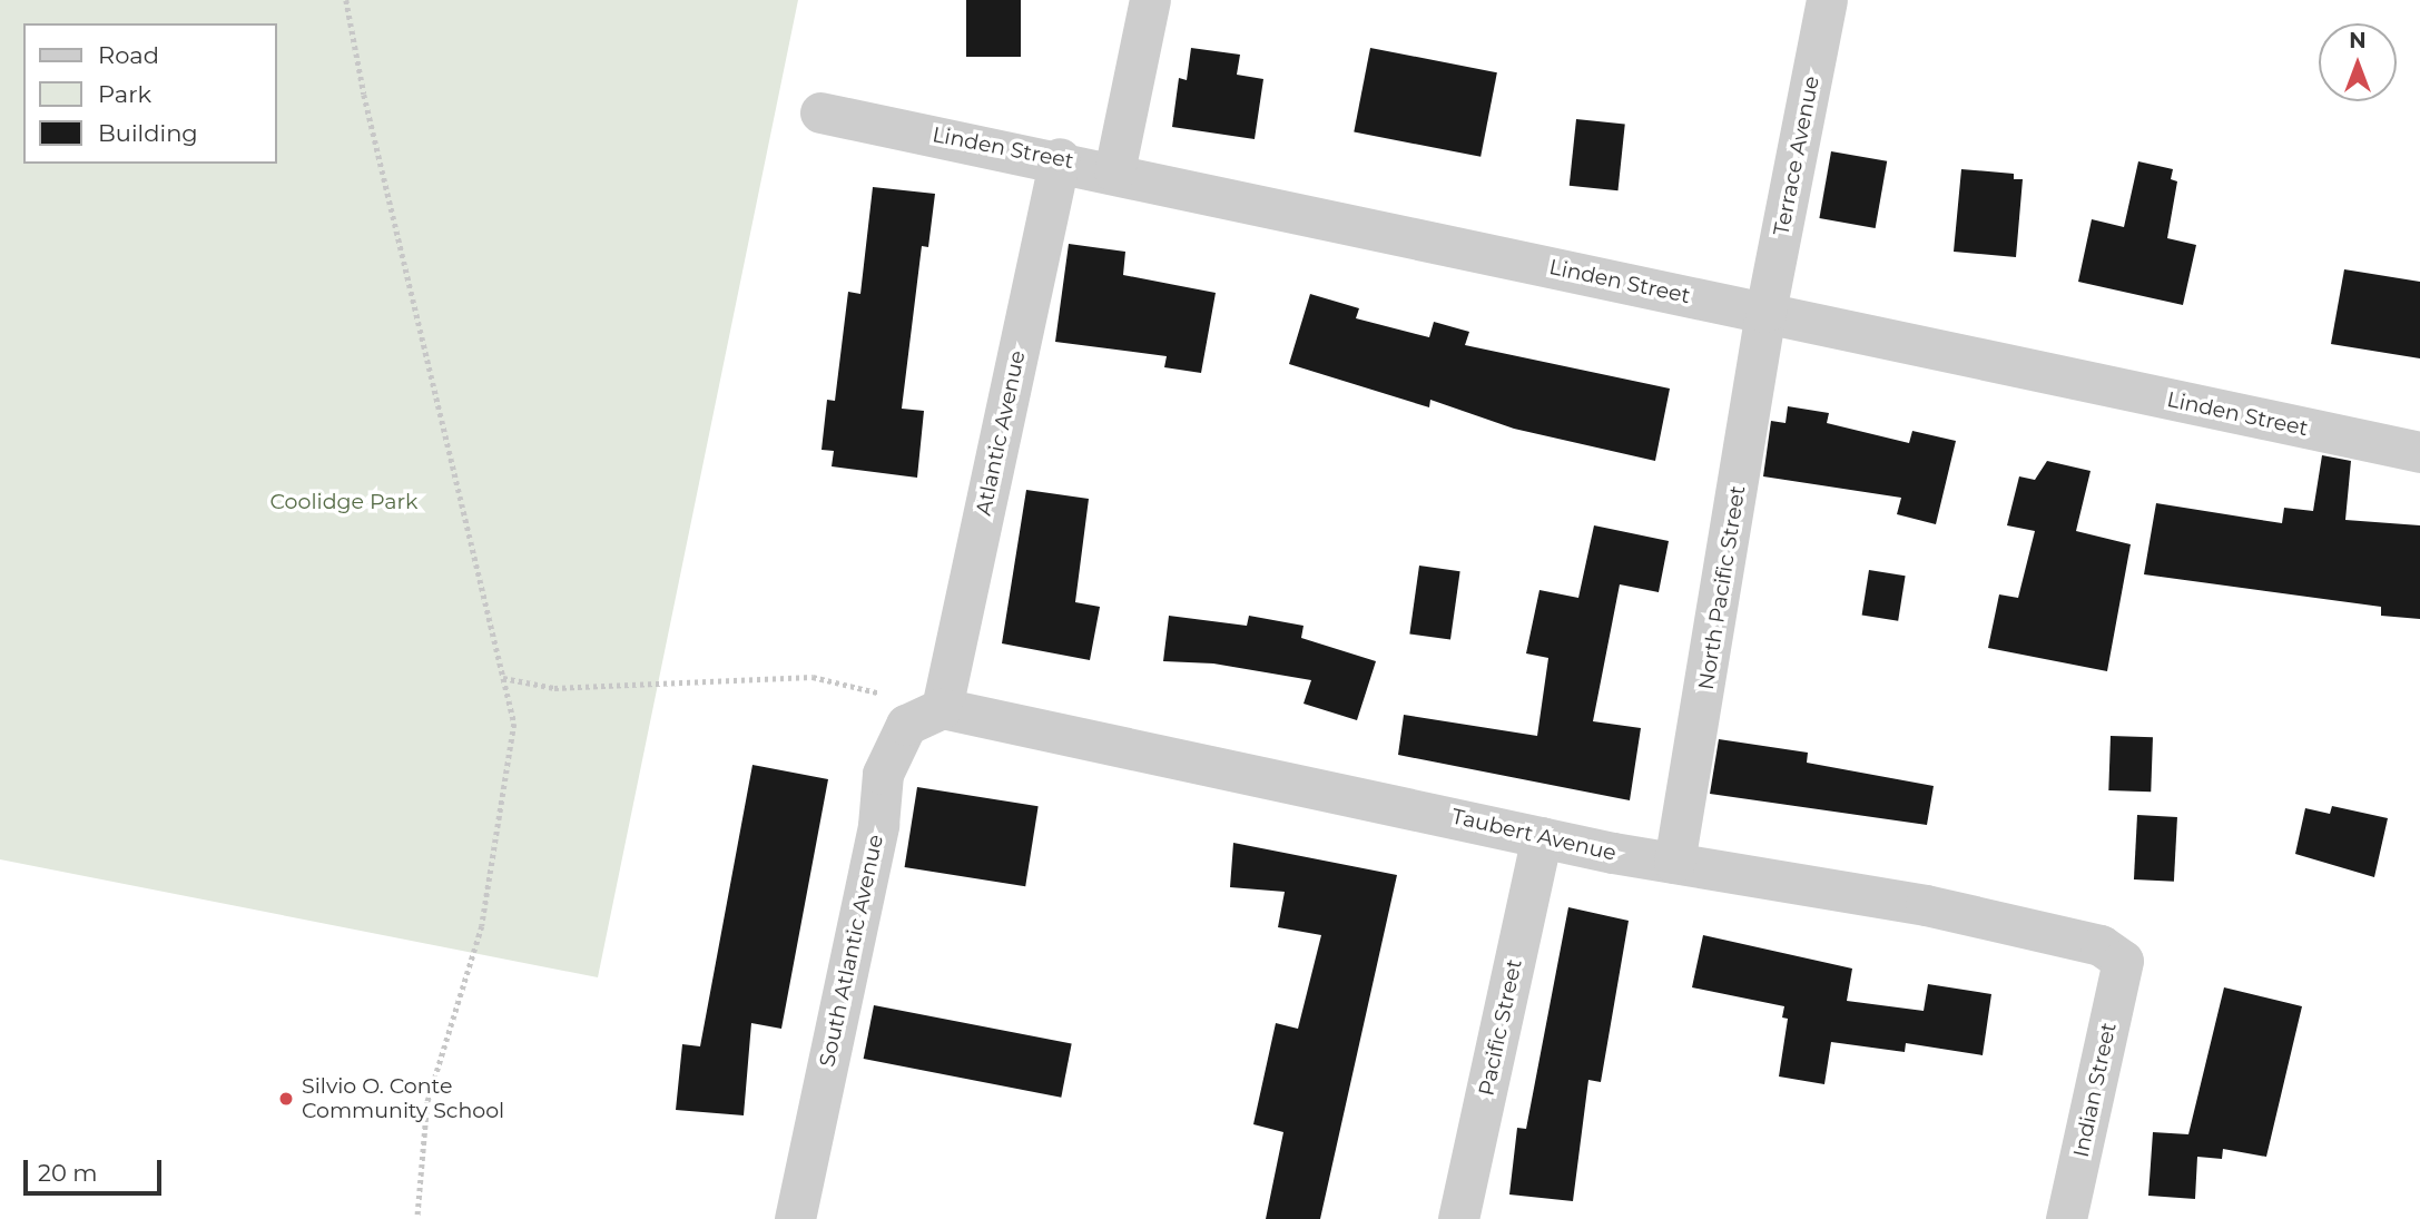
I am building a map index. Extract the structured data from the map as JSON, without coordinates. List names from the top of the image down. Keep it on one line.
{"streets":{"street":["Linden Street","Terrace Avenue","Atlantic Avenue","North Pacific Street","Taubert Avenue","South Atlantic Avenue","Pacific Street","Indian Street"]},"crossings":[["Linden Street","Terrace Avenue"],["Linden Street","Atlantic Avenue"],["Linden Street","North Pacific Street"],["Terrace Avenue","North Pacific Street"],["Atlantic Avenue","Taubert Avenue"],["Atlantic Avenue","South Atlantic Avenue"],["North Pacific Street","Taubert Avenue"],["Taubert Avenue","South Atlantic Avenue"],["Taubert Avenue","Pacific Street"],["Taubert Avenue","Indian Street"]],"parks":["Coolidge Park"],"places":["Silvio O. Conte Community School"],"legend":["Road","Park","Building"],"scale_bar":"20 m","north":"top"}
